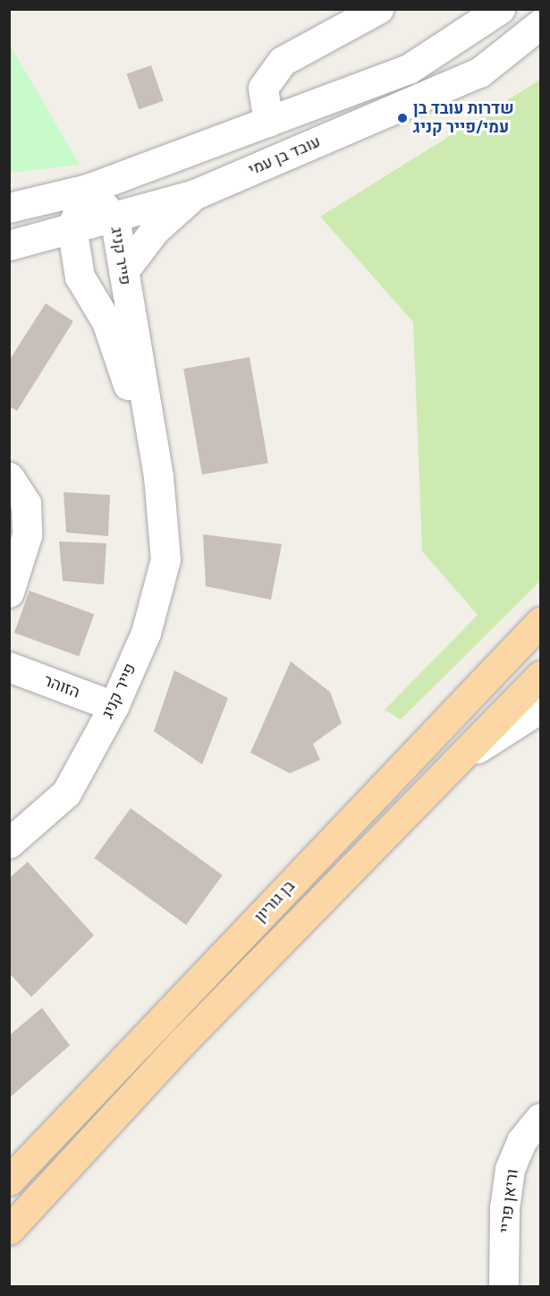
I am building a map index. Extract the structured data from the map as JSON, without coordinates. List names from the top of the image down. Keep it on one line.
{"streets":{"main road":["בן גוריון"],"street":["עובד בן עמי","פייר קניג","הזוהר","וריאן פריי"]},"crossings":[["עובד בן עמי","פייר קניג"],["פייר קניג","הזוהר"]],"places":["שדרות עובד בן עמי/פייר קניג"]}
